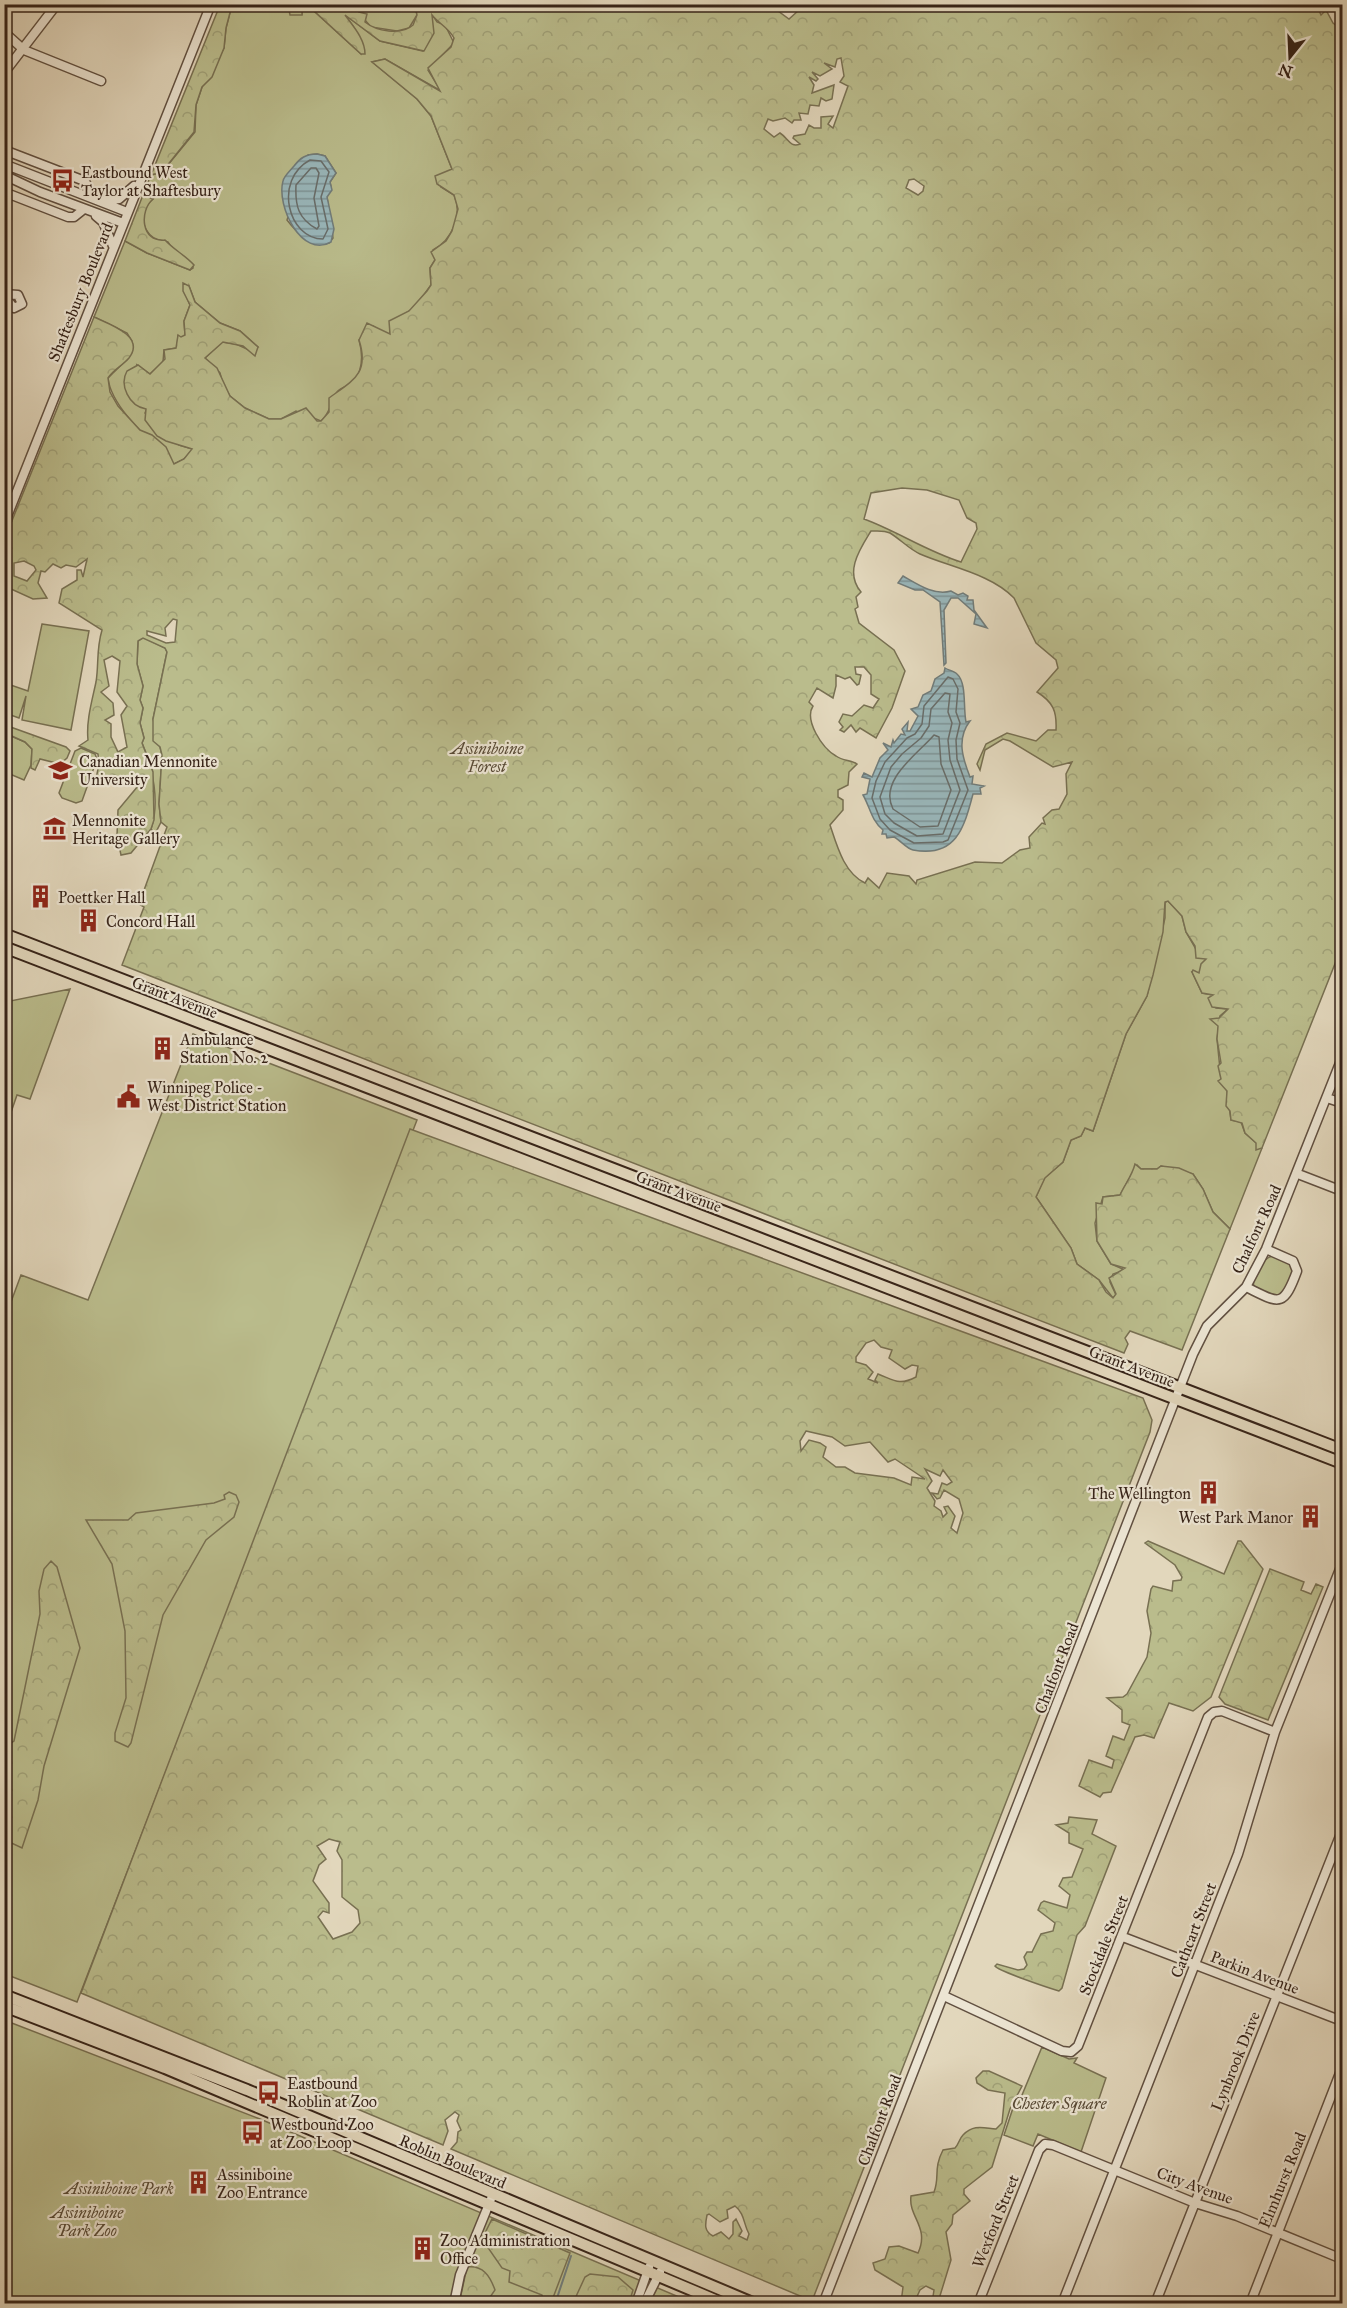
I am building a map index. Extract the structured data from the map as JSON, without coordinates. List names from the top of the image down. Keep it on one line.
{"streets":{"main road":["Grant Avenue","Roblin Boulevard"],"street":["Shaftesbury Boulevard","Chalfont Road","Cathcart Street","Stockdale Street","Parkin Avenue","Lynbrook Drive","Elmhurst Road","City Avenue","Wexford Street"]},"crossings":[["Grant Avenue","Chalfont Road"],["Chalfont Road","Stockdale Street"],["Cathcart Street","Stockdale Street"],["Cathcart Street","Parkin Avenue"],["Cathcart Street","City Avenue"],["Stockdale Street","Parkin Avenue"],["Parkin Avenue","Lynbrook Drive"],["Lynbrook Drive","City Avenue"],["Elmhurst Road","City Avenue"],["City Avenue","Wexford Street"]],"parks":["Assiniboine Forest","Chester Square","Assiniboine Park","Assiniboine Park Zoo"],"places":{"bus stop":["Eastbound West Taylor at Shaftesbury","Eastbound Roblin at Zoo","Westbound Zoo at Zoo Loop"],"school or university":["Canadian Mennonite University"],"museum":["Mennonite Heritage Gallery"],"building":["Poettker Hall","Concord Hall","Ambulance Station No. 2","The Wellington","West Park Manor","Assiniboine Zoo Entrance","Zoo Administration Office"],"public building":["Winnipeg Police - West District Station"]},"north":"bottom"}
